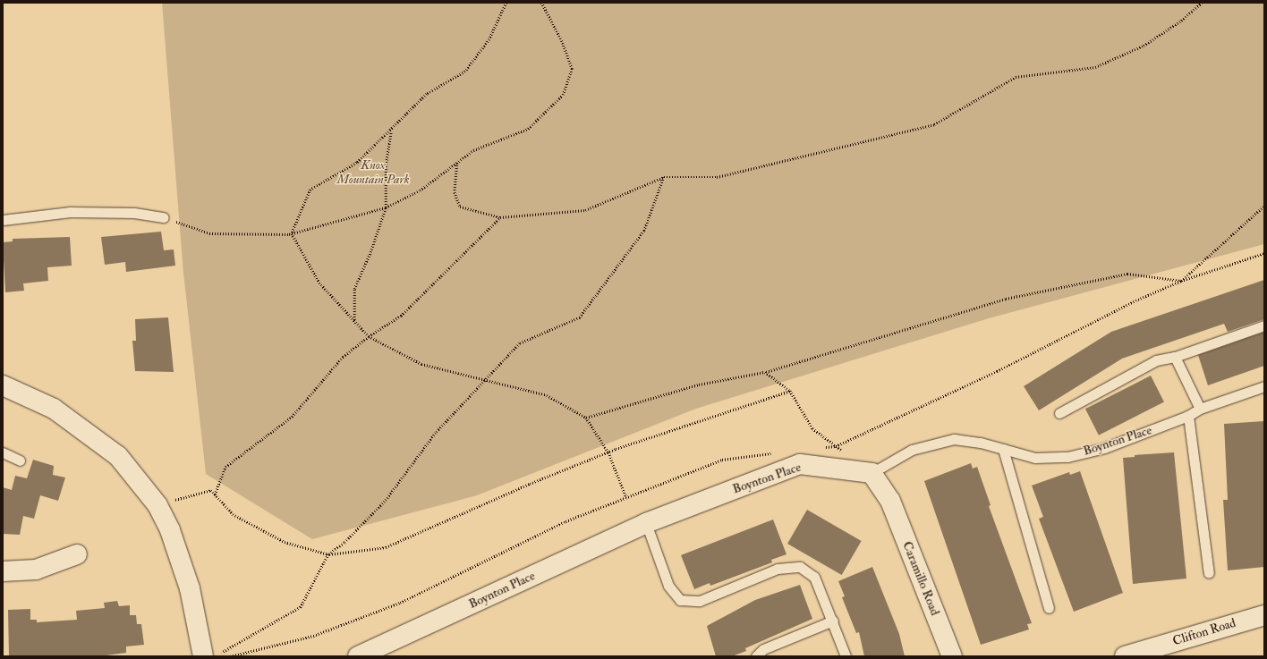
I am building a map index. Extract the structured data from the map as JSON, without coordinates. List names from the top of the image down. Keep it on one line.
{"streets":{"street":["Boynton Place","Caramillo Road","Clifton Road"]},"crossings":[["Boynton Place","Caramillo Road"]],"parks":["Knox Mountain Park"]}
